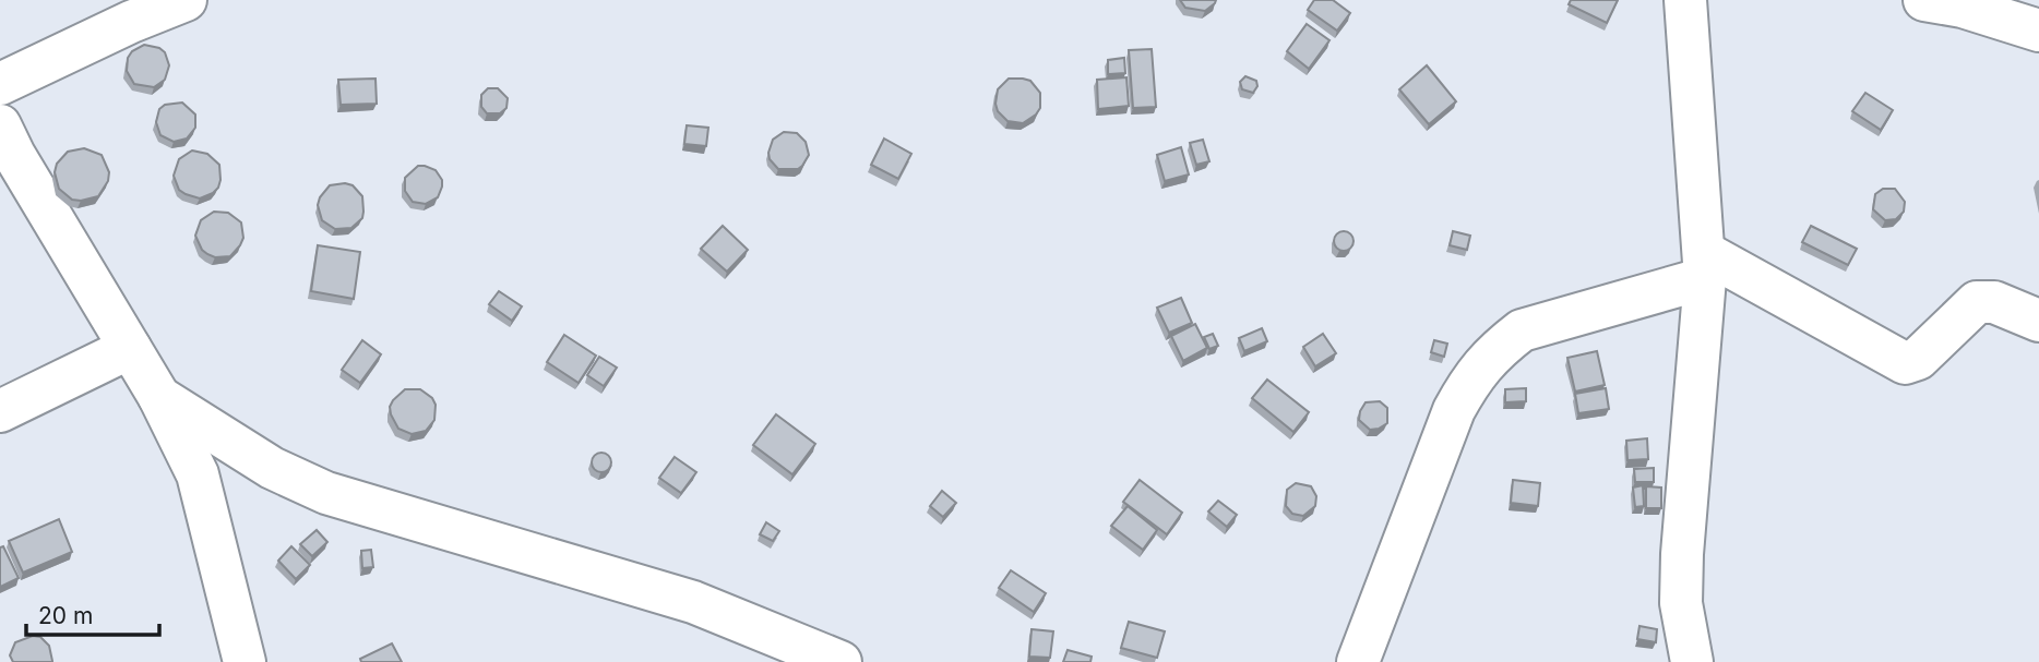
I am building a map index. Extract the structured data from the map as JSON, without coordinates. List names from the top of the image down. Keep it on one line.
{"scale_bar":"20 m"}
